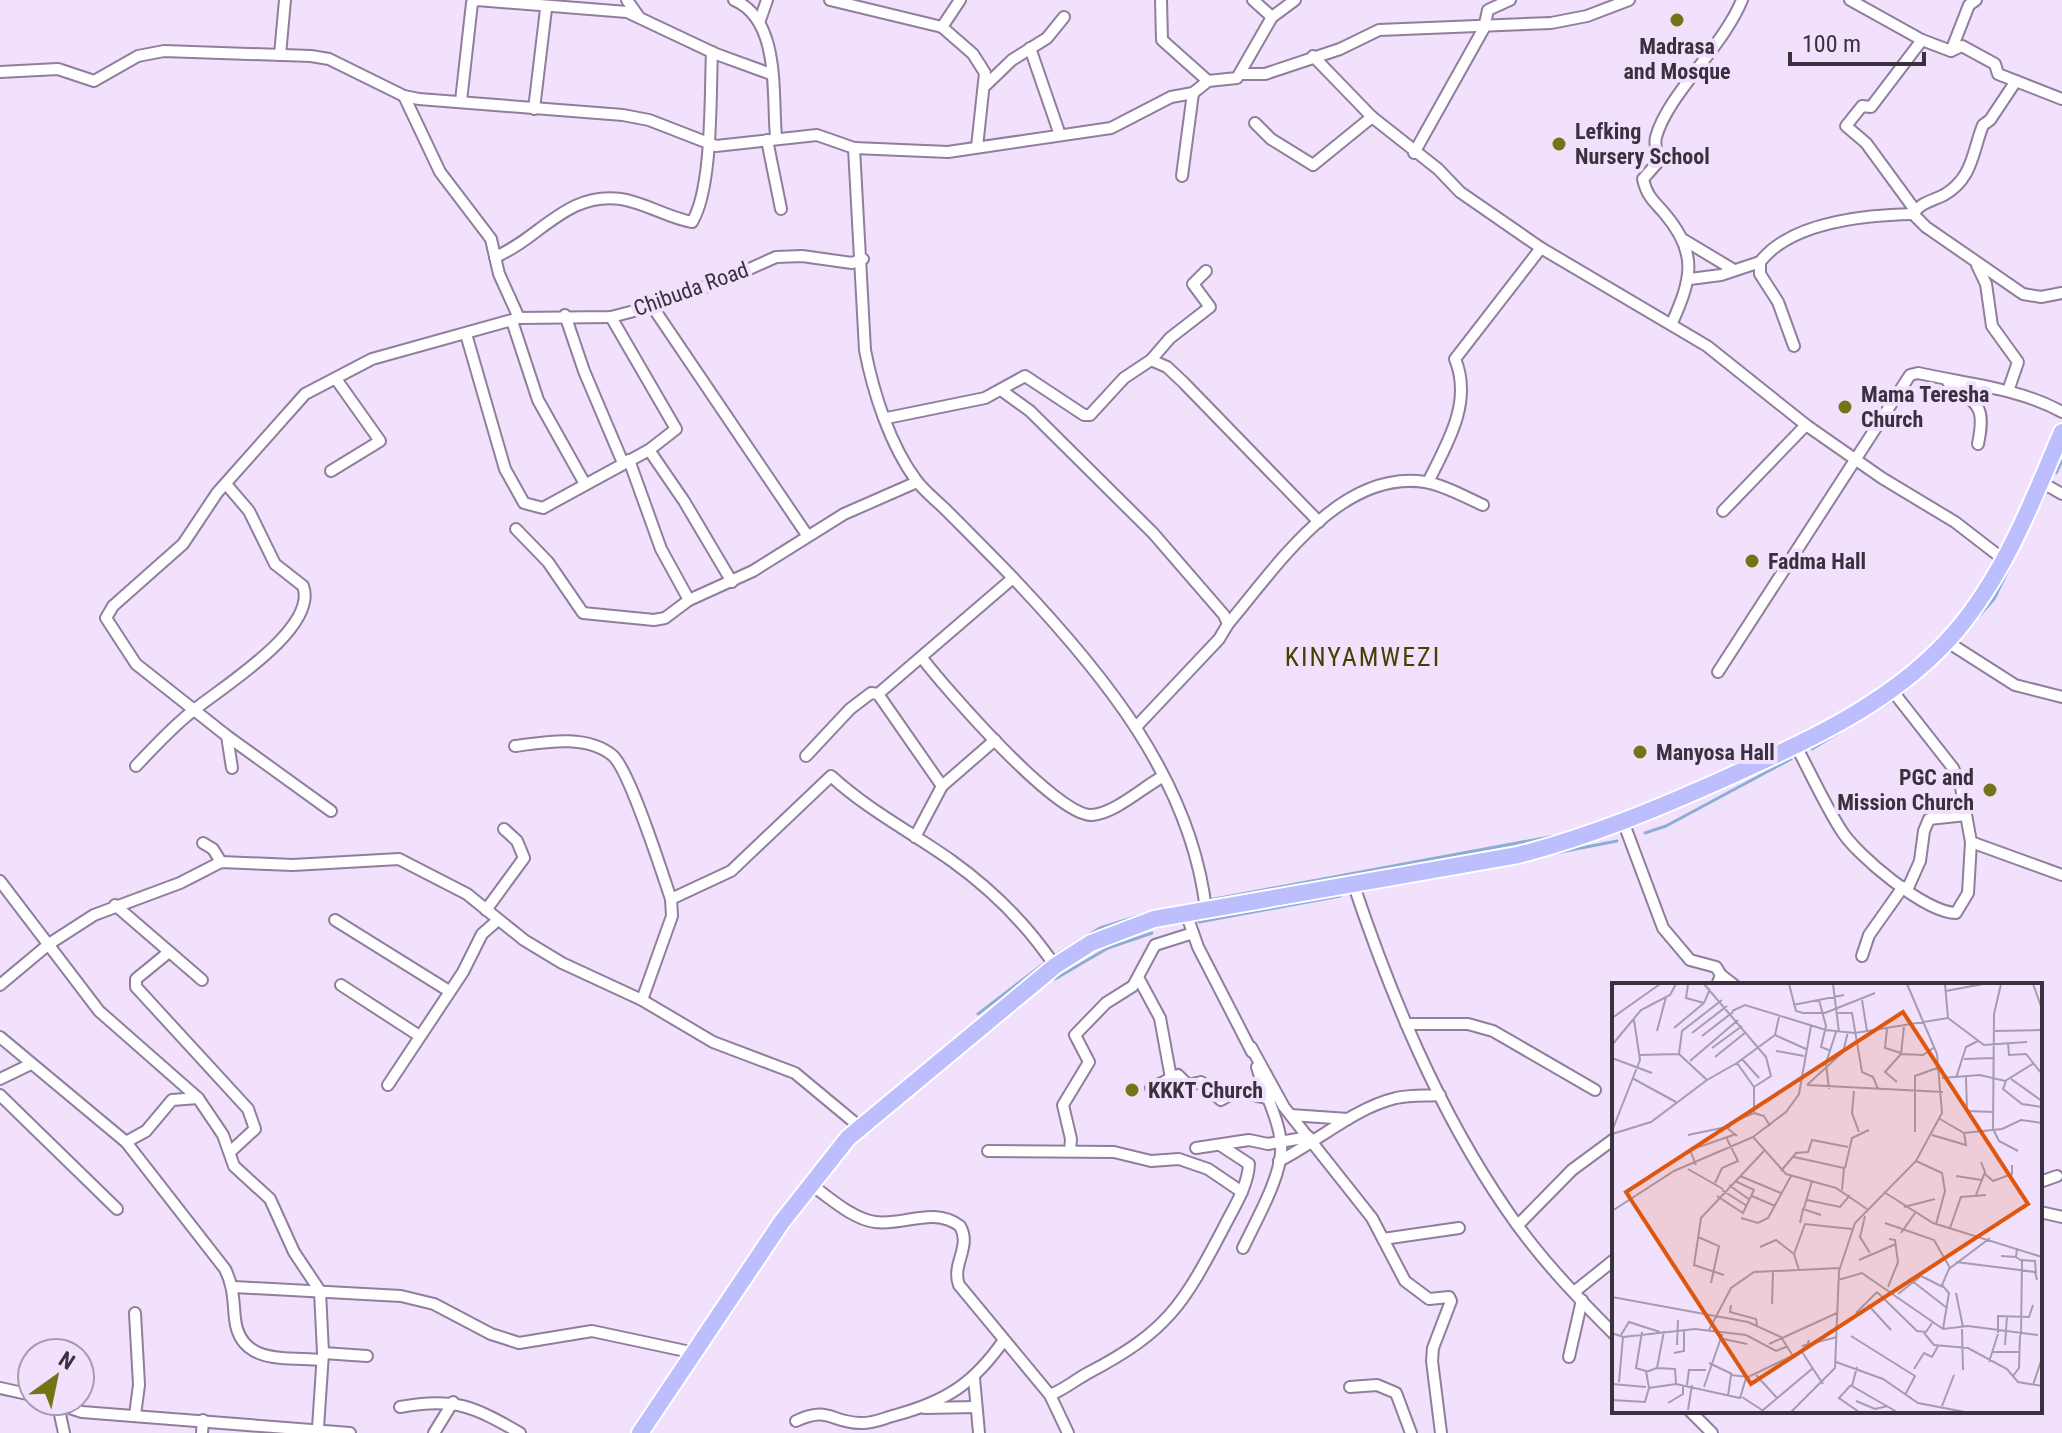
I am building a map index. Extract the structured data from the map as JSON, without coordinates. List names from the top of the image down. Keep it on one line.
{"streets":{"street":["Chibuda Road"]},"districts":["KINYAMWEZI"],"places":["Madrasa and Mosque","Lefking Nursery School","Mama Teresha Church","Fadma Hall","Manyosa Hall","PGC and Mission Church","KKKT Church"],"scale_bar":"100 m","north":"top right"}
